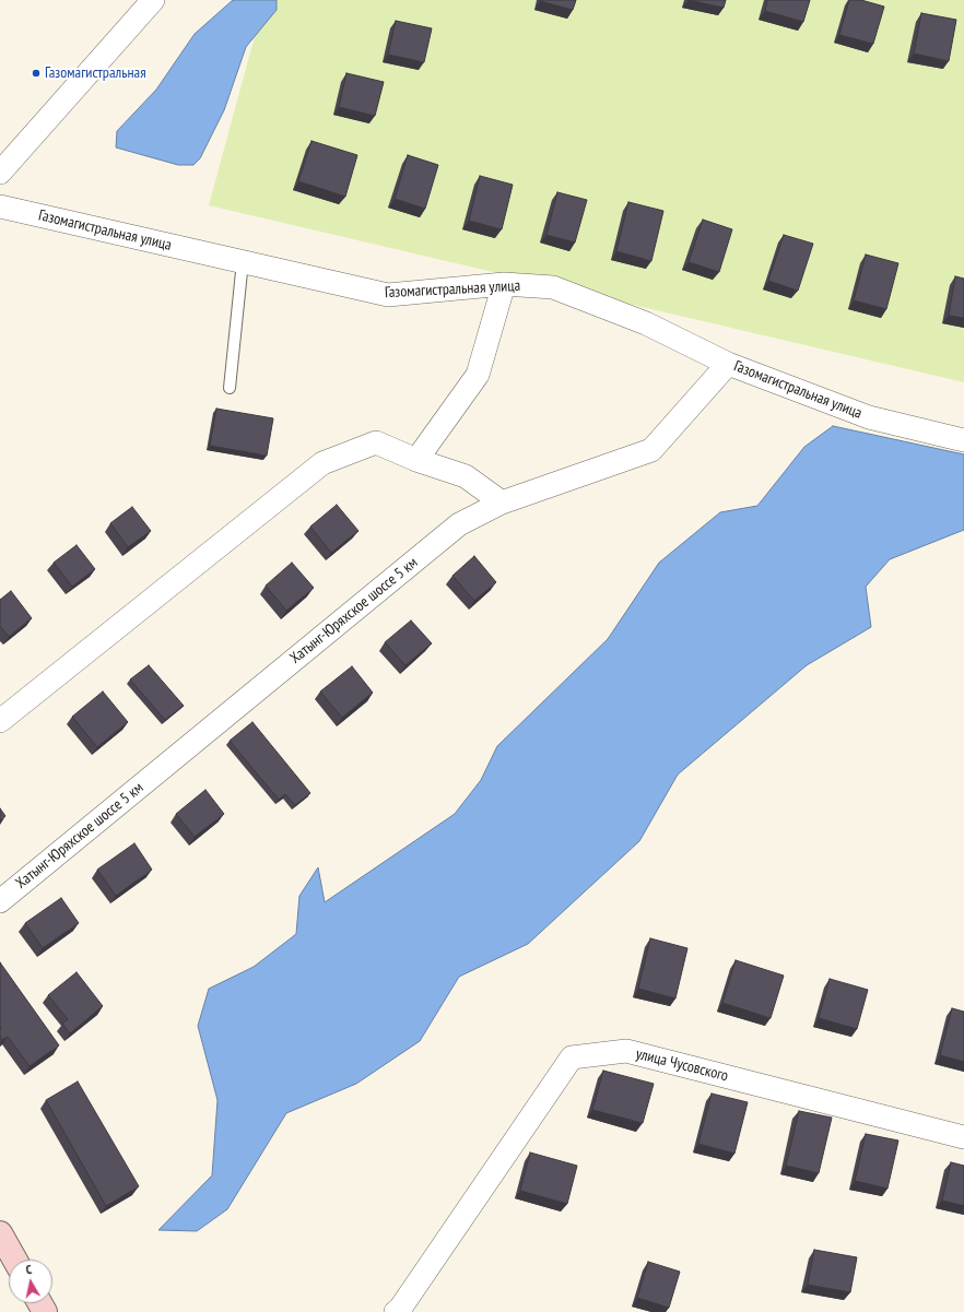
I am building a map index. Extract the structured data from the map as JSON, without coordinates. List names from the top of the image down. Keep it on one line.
{"streets":{"street":["Газомагистральная улица","Хатынг-Юряхское шоссе 5 км","улица Чусовского"]},"crossings":[["Газомагистральная улица","Хатынг-Юряхское шоссе 5 км"]],"places":["Газомагистральная"],"north":"top"}
